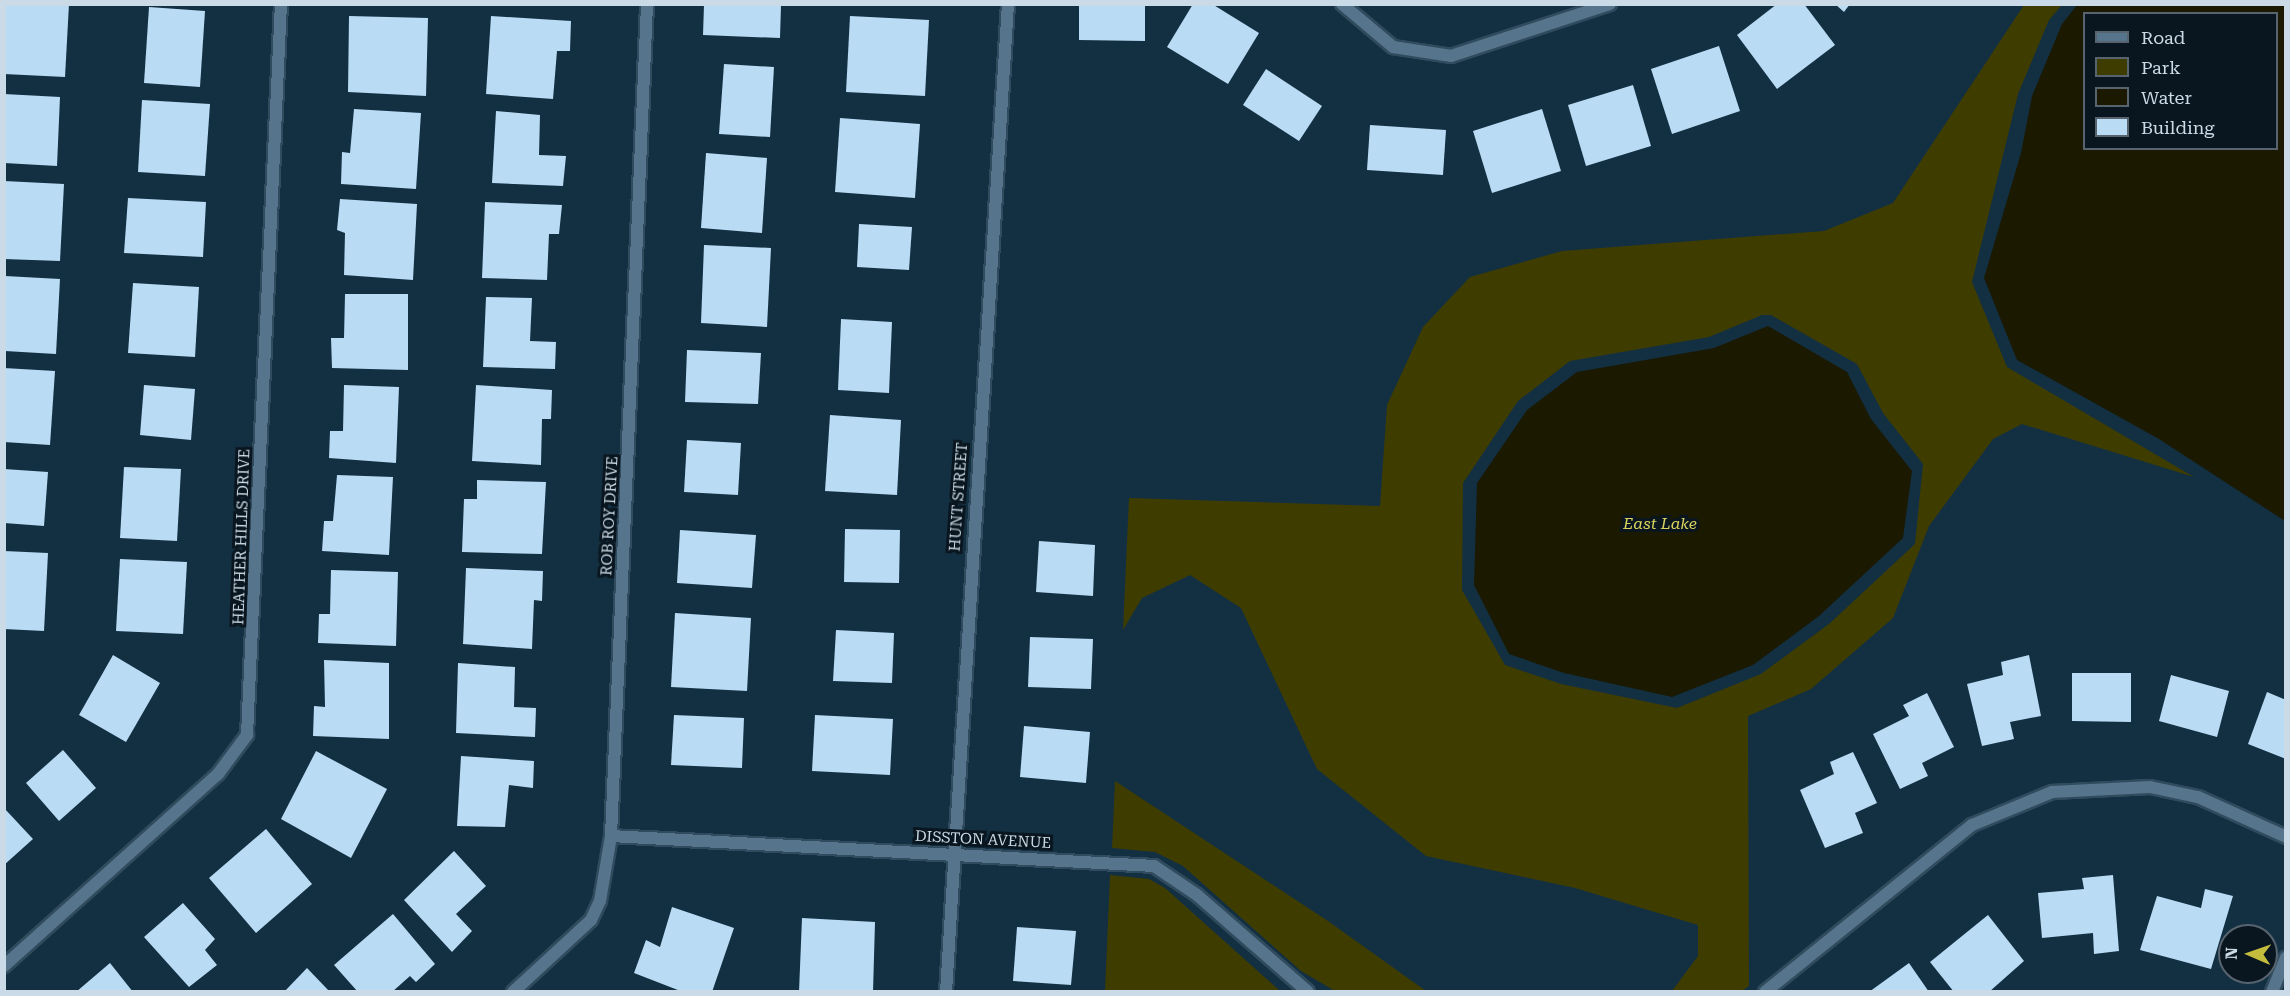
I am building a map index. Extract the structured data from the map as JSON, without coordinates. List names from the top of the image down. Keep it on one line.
{"streets":{"street":["HUNT STREET","ROB ROY DRIVE","HEATHER HILLS DRIVE","DISSTON AVENUE"]},"crossings":[["HUNT STREET","DISSTON AVENUE"],["ROB ROY DRIVE","DISSTON AVENUE"]],"water":["East Lake"],"legend":["Road","Park","Water","Building"],"north":"left"}
